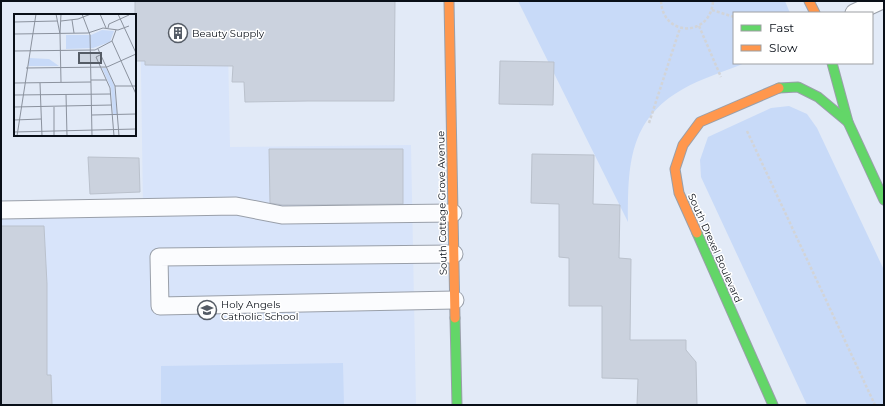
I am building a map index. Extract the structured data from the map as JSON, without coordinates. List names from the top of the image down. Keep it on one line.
{"streets":{"street":["South Cottage Grove Avenue","South Drexel Boulevard"]},"places":{"building":["Beauty Supply"],"school or university":["Holy Angels Catholic School"]},"legend":["Fast","Slow"]}
